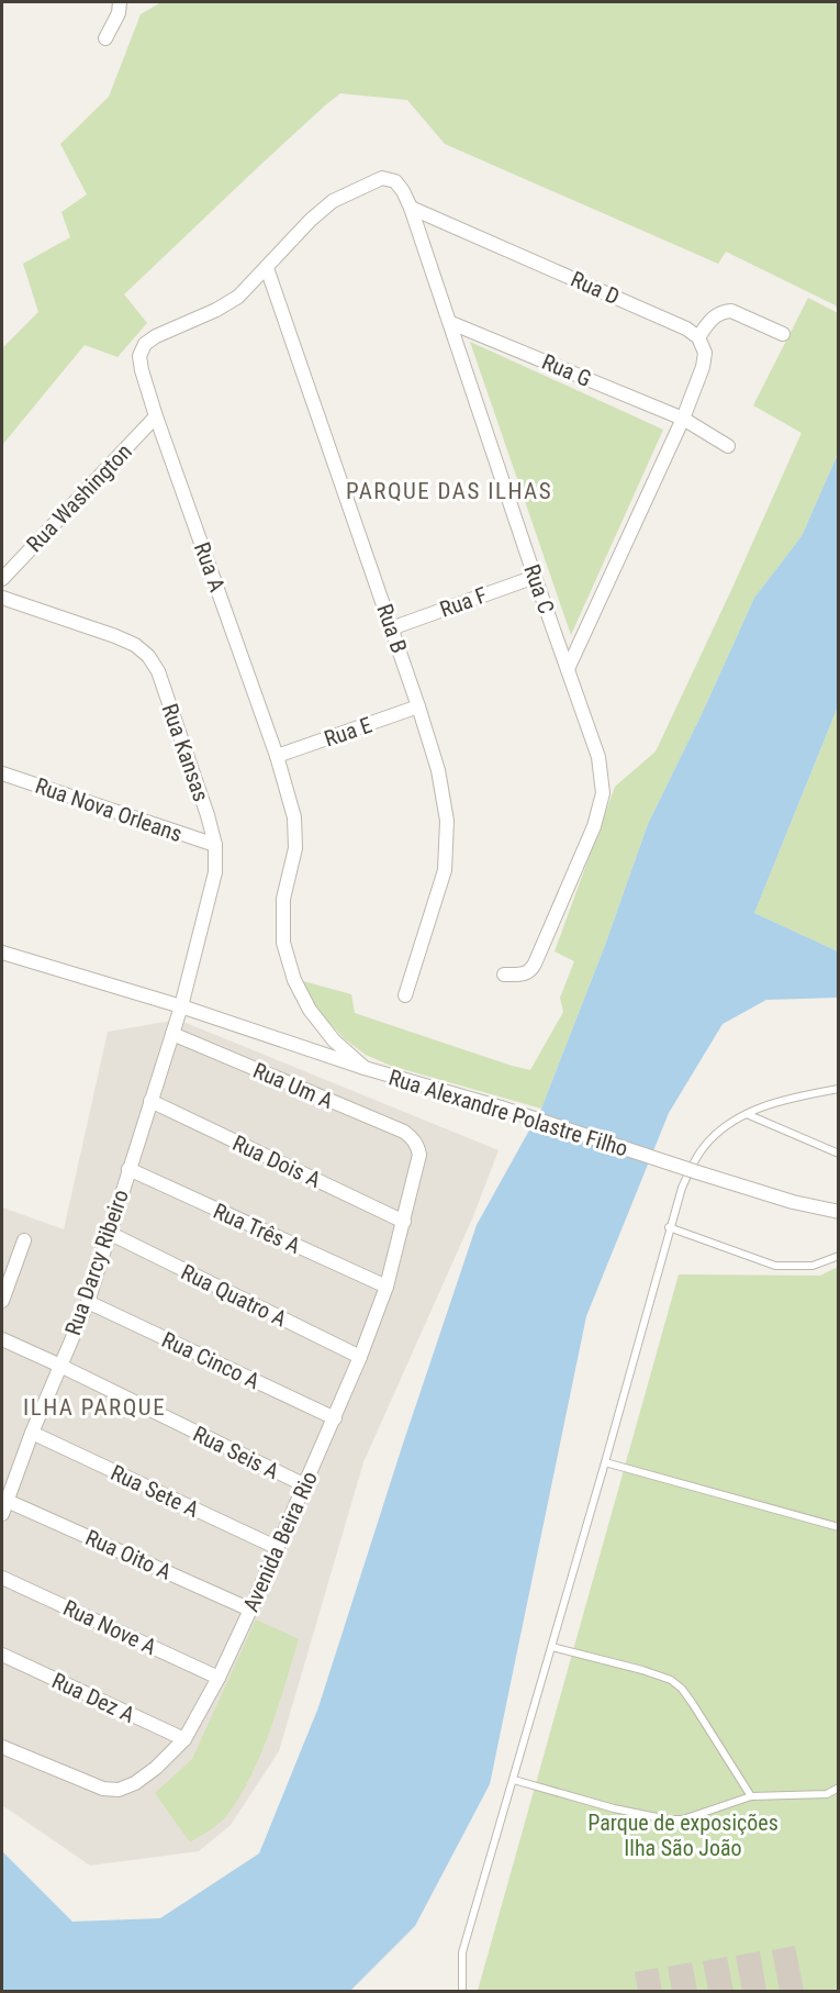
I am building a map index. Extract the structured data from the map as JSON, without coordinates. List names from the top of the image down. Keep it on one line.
{"streets":{"street":["Rua D","Rua G","Rua Washington","Rua A","Rua C","Rua F","Rua B","Rua E","Rua Kansas","Rua Nova Orleans","Rua Um A","Rua Alexandre Polastre Filho","Rua Dois A","Rua Três A","Rua Darcy Ribeiro","Rua Quatro A","Rua Cinco A","Rua Seis A","Rua Sete A","Avenida Beira Rio","Rua Oito A","Rua Nove A","Rua Dez A"]},"crossings":[["Rua D","Rua C"],["Rua G","Rua C"],["Rua Washington","Rua A"],["Rua A","Rua C"],["Rua A","Rua B"],["Rua A","Rua E"],["Rua A","Rua Alexandre Polastre Filho"],["Rua C","Rua F"],["Rua F","Rua B"],["Rua B","Rua E"],["Rua Kansas","Rua Nova Orleans"],["Rua Kansas","Rua Alexandre Polastre Filho"],["Rua Kansas","Rua Darcy Ribeiro"],["Rua Um A","Rua Darcy Ribeiro"],["Rua Um A","Avenida Beira Rio"],["Rua Alexandre Polastre Filho","Rua Darcy Ribeiro"],["Rua Dois A","Rua Darcy Ribeiro"],["Rua Dois A","Avenida Beira Rio"],["Rua Três A","Rua Darcy Ribeiro"],["Rua Três A","Avenida Beira Rio"],["Rua Darcy Ribeiro","Rua Quatro A"],["Rua Darcy Ribeiro","Rua Cinco A"],["Rua Darcy Ribeiro","Rua Seis A"],["Rua Darcy Ribeiro","Rua Sete A"],["Rua Darcy Ribeiro","Rua Oito A"],["Rua Quatro A","Avenida Beira Rio"],["Rua Cinco A","Avenida Beira Rio"],["Rua Seis A","Avenida Beira Rio"],["Rua Sete A","Avenida Beira Rio"],["Avenida Beira Rio","Rua Oito A"],["Avenida Beira Rio","Rua Nove A"],["Avenida Beira Rio","Rua Dez A"]],"districts":["PARQUE DAS ILHAS","ILHA PARQUE"],"parks":["Parque de exposições Ilha São João"]}
